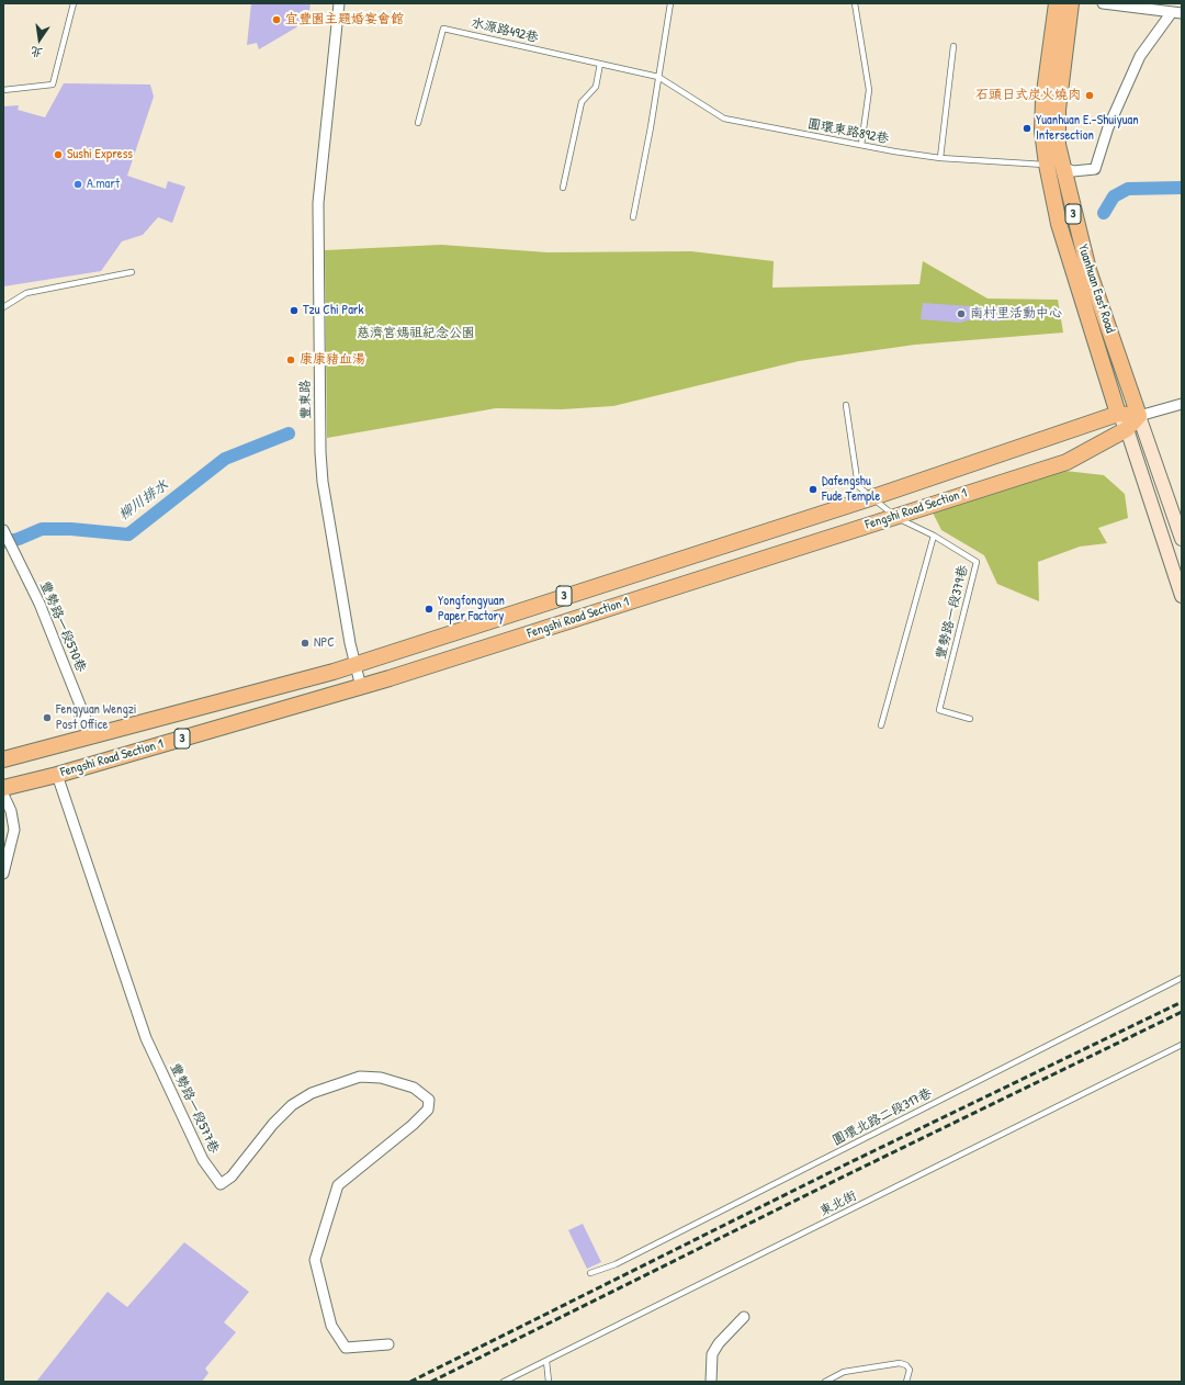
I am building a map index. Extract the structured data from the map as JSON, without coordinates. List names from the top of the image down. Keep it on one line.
{"streets":{"main road":["3","Yuanhuan East Road","Fengshi Road Section 1"],"street":["豐東路","豐勢路一段570巷","豐勢路一段577巷"],"lane":["水源路492巷","圓環東路892巷","豐勢路一段379巷","圓環北路二段317巷","東北街"]},"crossings":[["水源路492巷","圓環東路892巷"],["圓環東路892巷","Yuanhuan East Road"],["Yuanhuan East Road","Fengshi Road Section 1"],["豐東路","Fengshi Road Section 1"],["Fengshi Road Section 1","豐勢路一段379巷"],["Fengshi Road Section 1","豐勢路一段570巷"],["Fengshi Road Section 1","豐勢路一段577巷"]],"water":["柳川排水"],"parks":["慈濟宮媽祖紀念公園"],"places":["宜豐園主題婚宴會館","石頭日式炭火燒肉","Yuanhuan E.-Shuiyuan Intersection","Sushi Express","A.mart","Tzu Chi Park","南村里活動中心","康康豬血湯","Dafengshu Fude Temple","Yongfongyuan Paper Factory","NPC","Fengyuan Wengzi Post Office"],"north":"bottom"}
